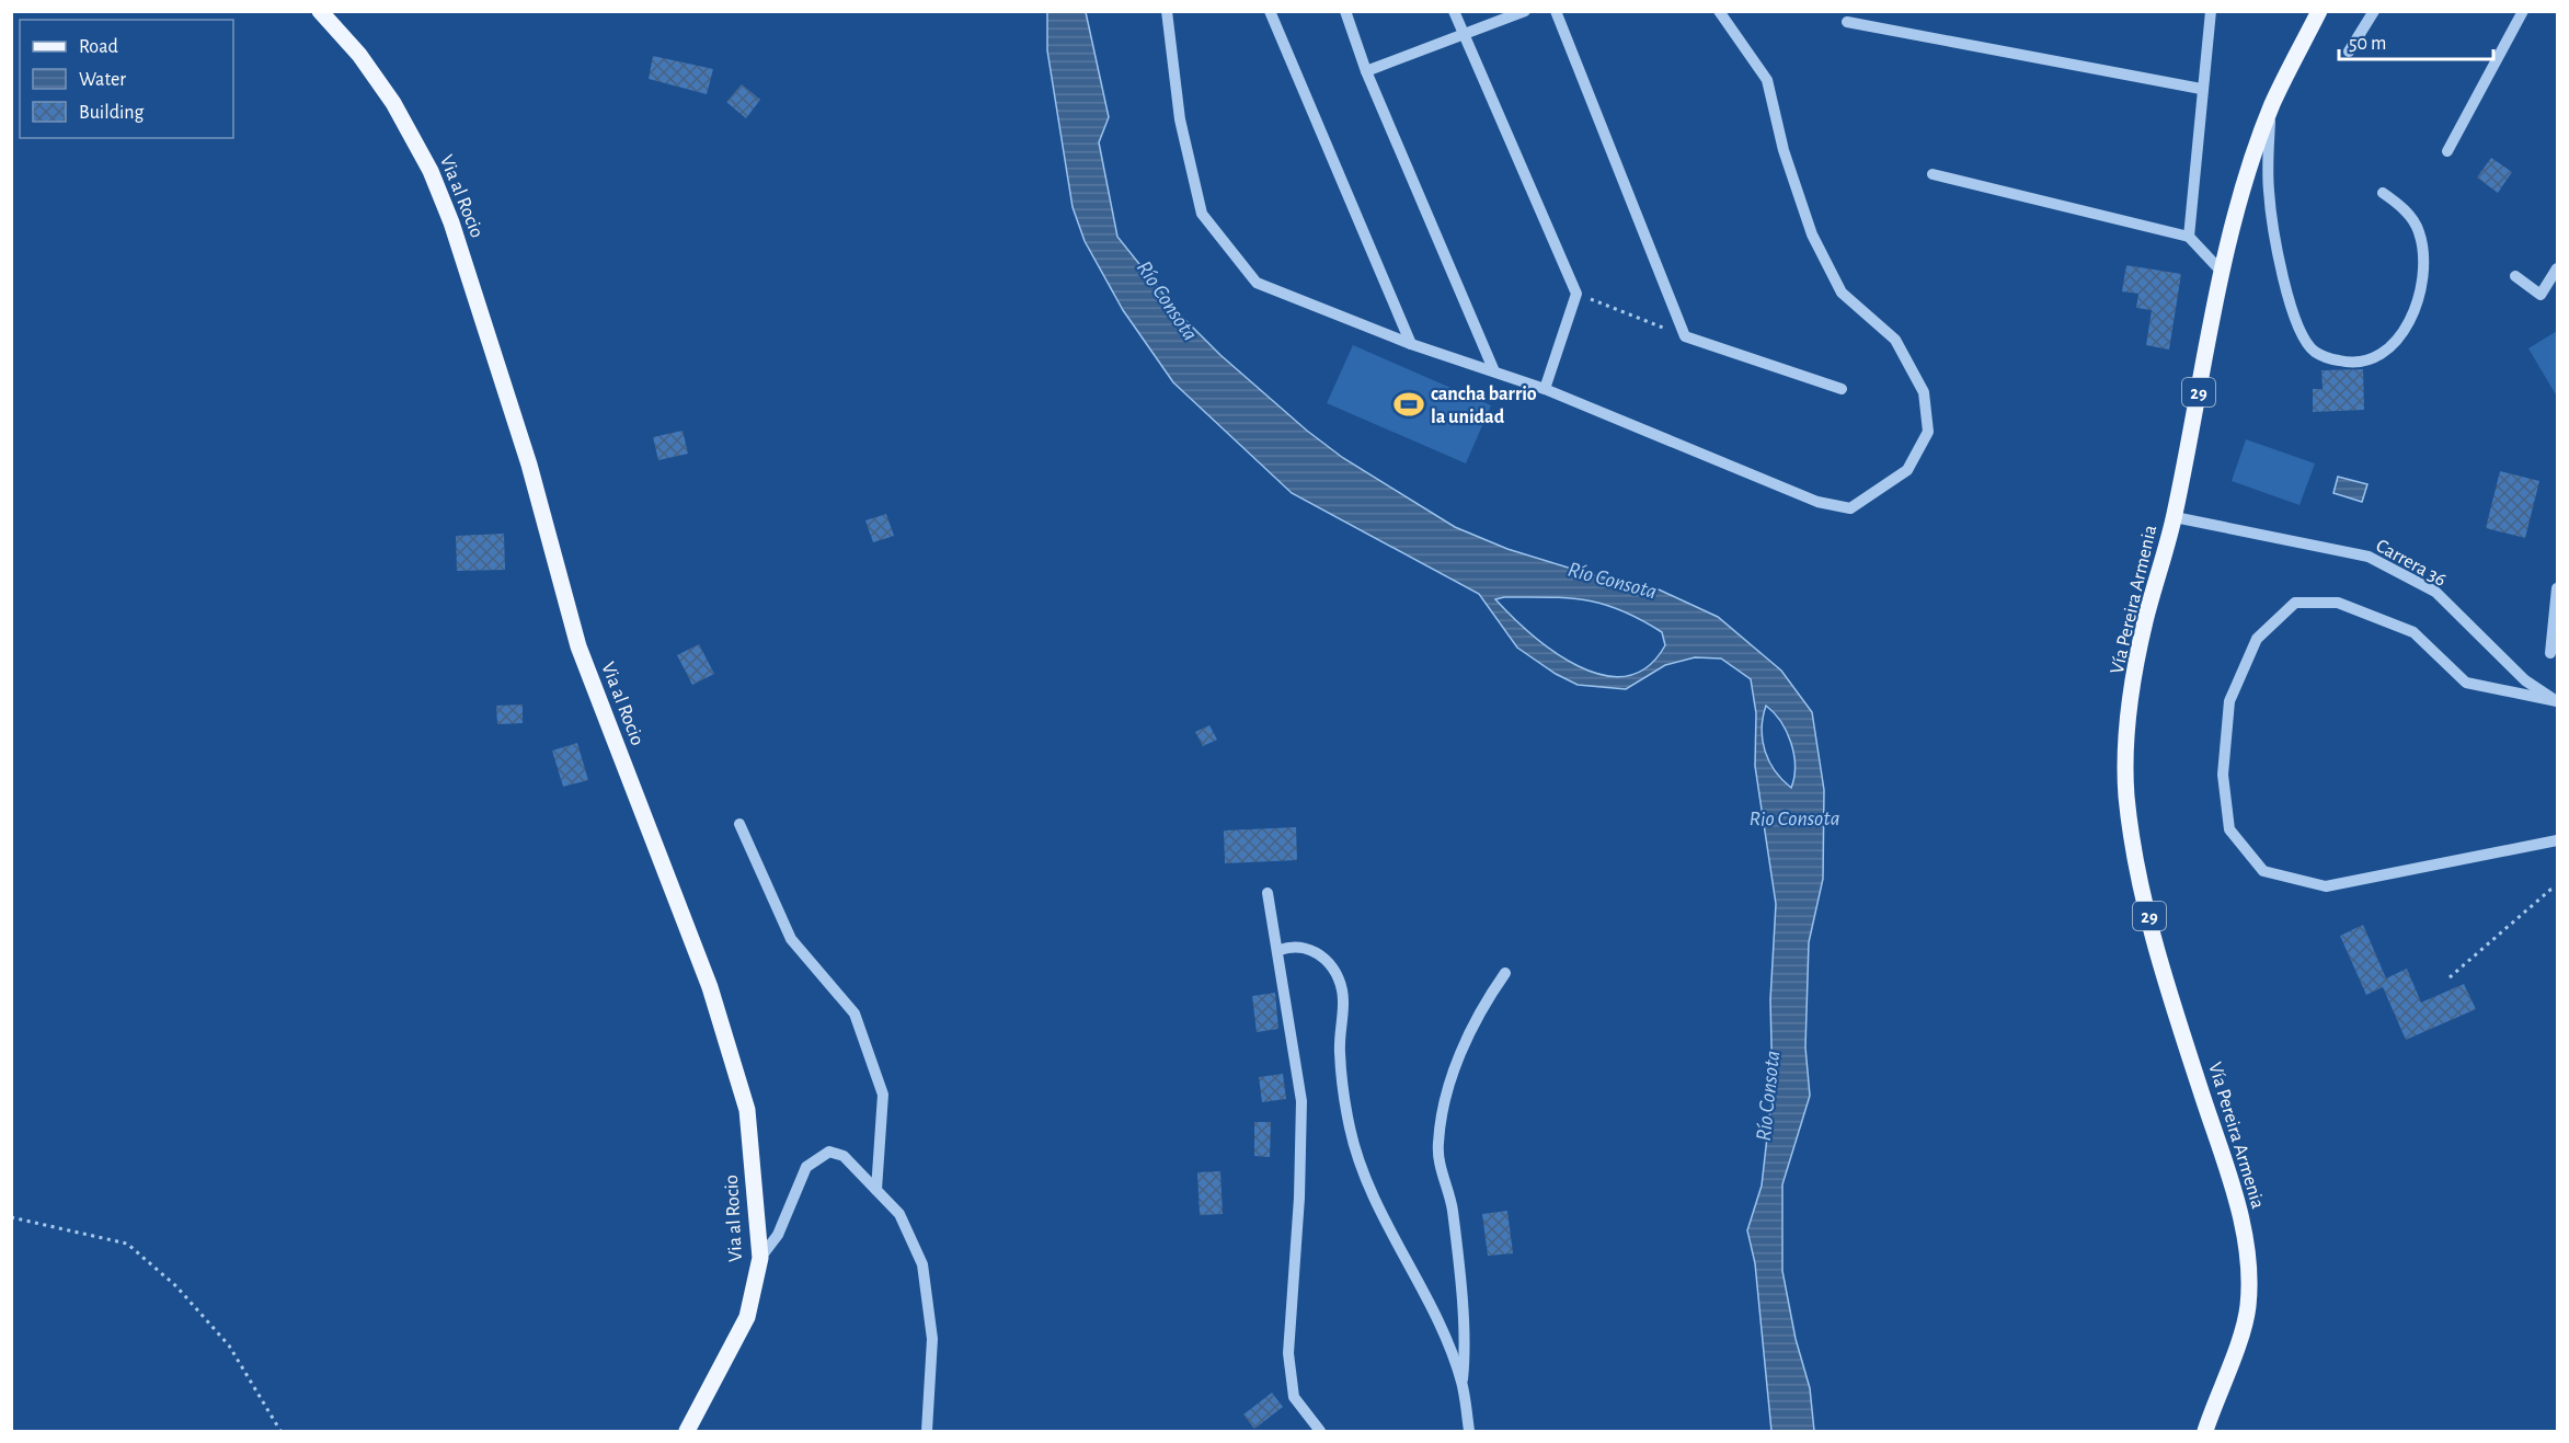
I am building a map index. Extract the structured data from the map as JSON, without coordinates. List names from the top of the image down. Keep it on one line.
{"streets":{"main road":["Via al Rocio","29","Vía Pereira Armenia"],"street":["Carrera 36"]},"crossings":[["Carrera 36","Vía Pereira Armenia"]],"water":["Río Consota","Rio Consota"],"places":{"sports":["cancha barrio la unidad"]},"legend":["Road","Water","Building"],"scale_bar":"50 m"}
